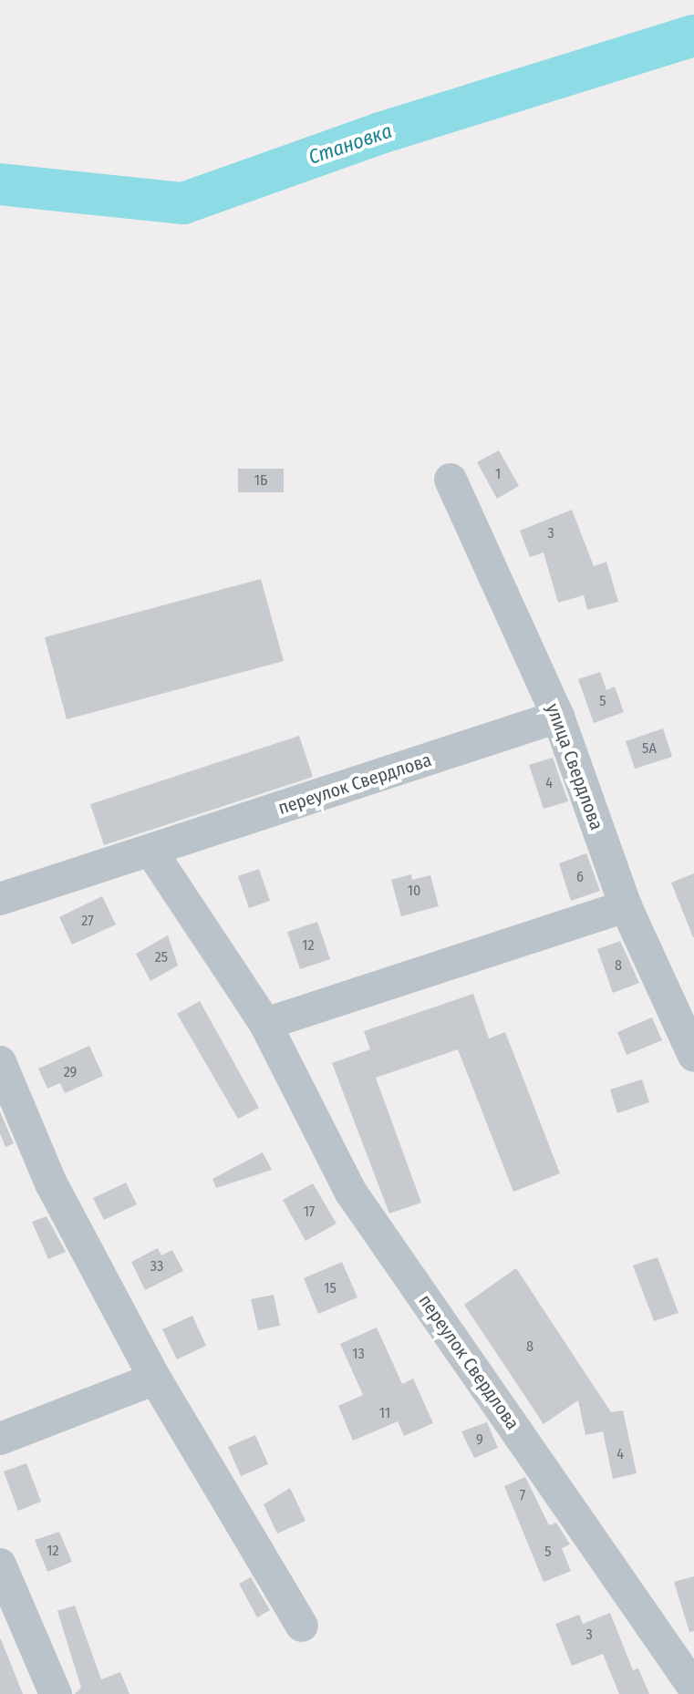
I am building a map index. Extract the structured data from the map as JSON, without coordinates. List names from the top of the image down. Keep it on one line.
{"streets":{"street":["улица Свердлова","переулок Свердлова"]},"crossings":[["улица Свердлова","переулок Свердлова"]],"water":["Становка"],"house_numbers":["1","1Б","3","5","5А","4","6","10","27","12","25","8","29","17","33","15","8","13","11","9","4","7","12","5","3"]}
